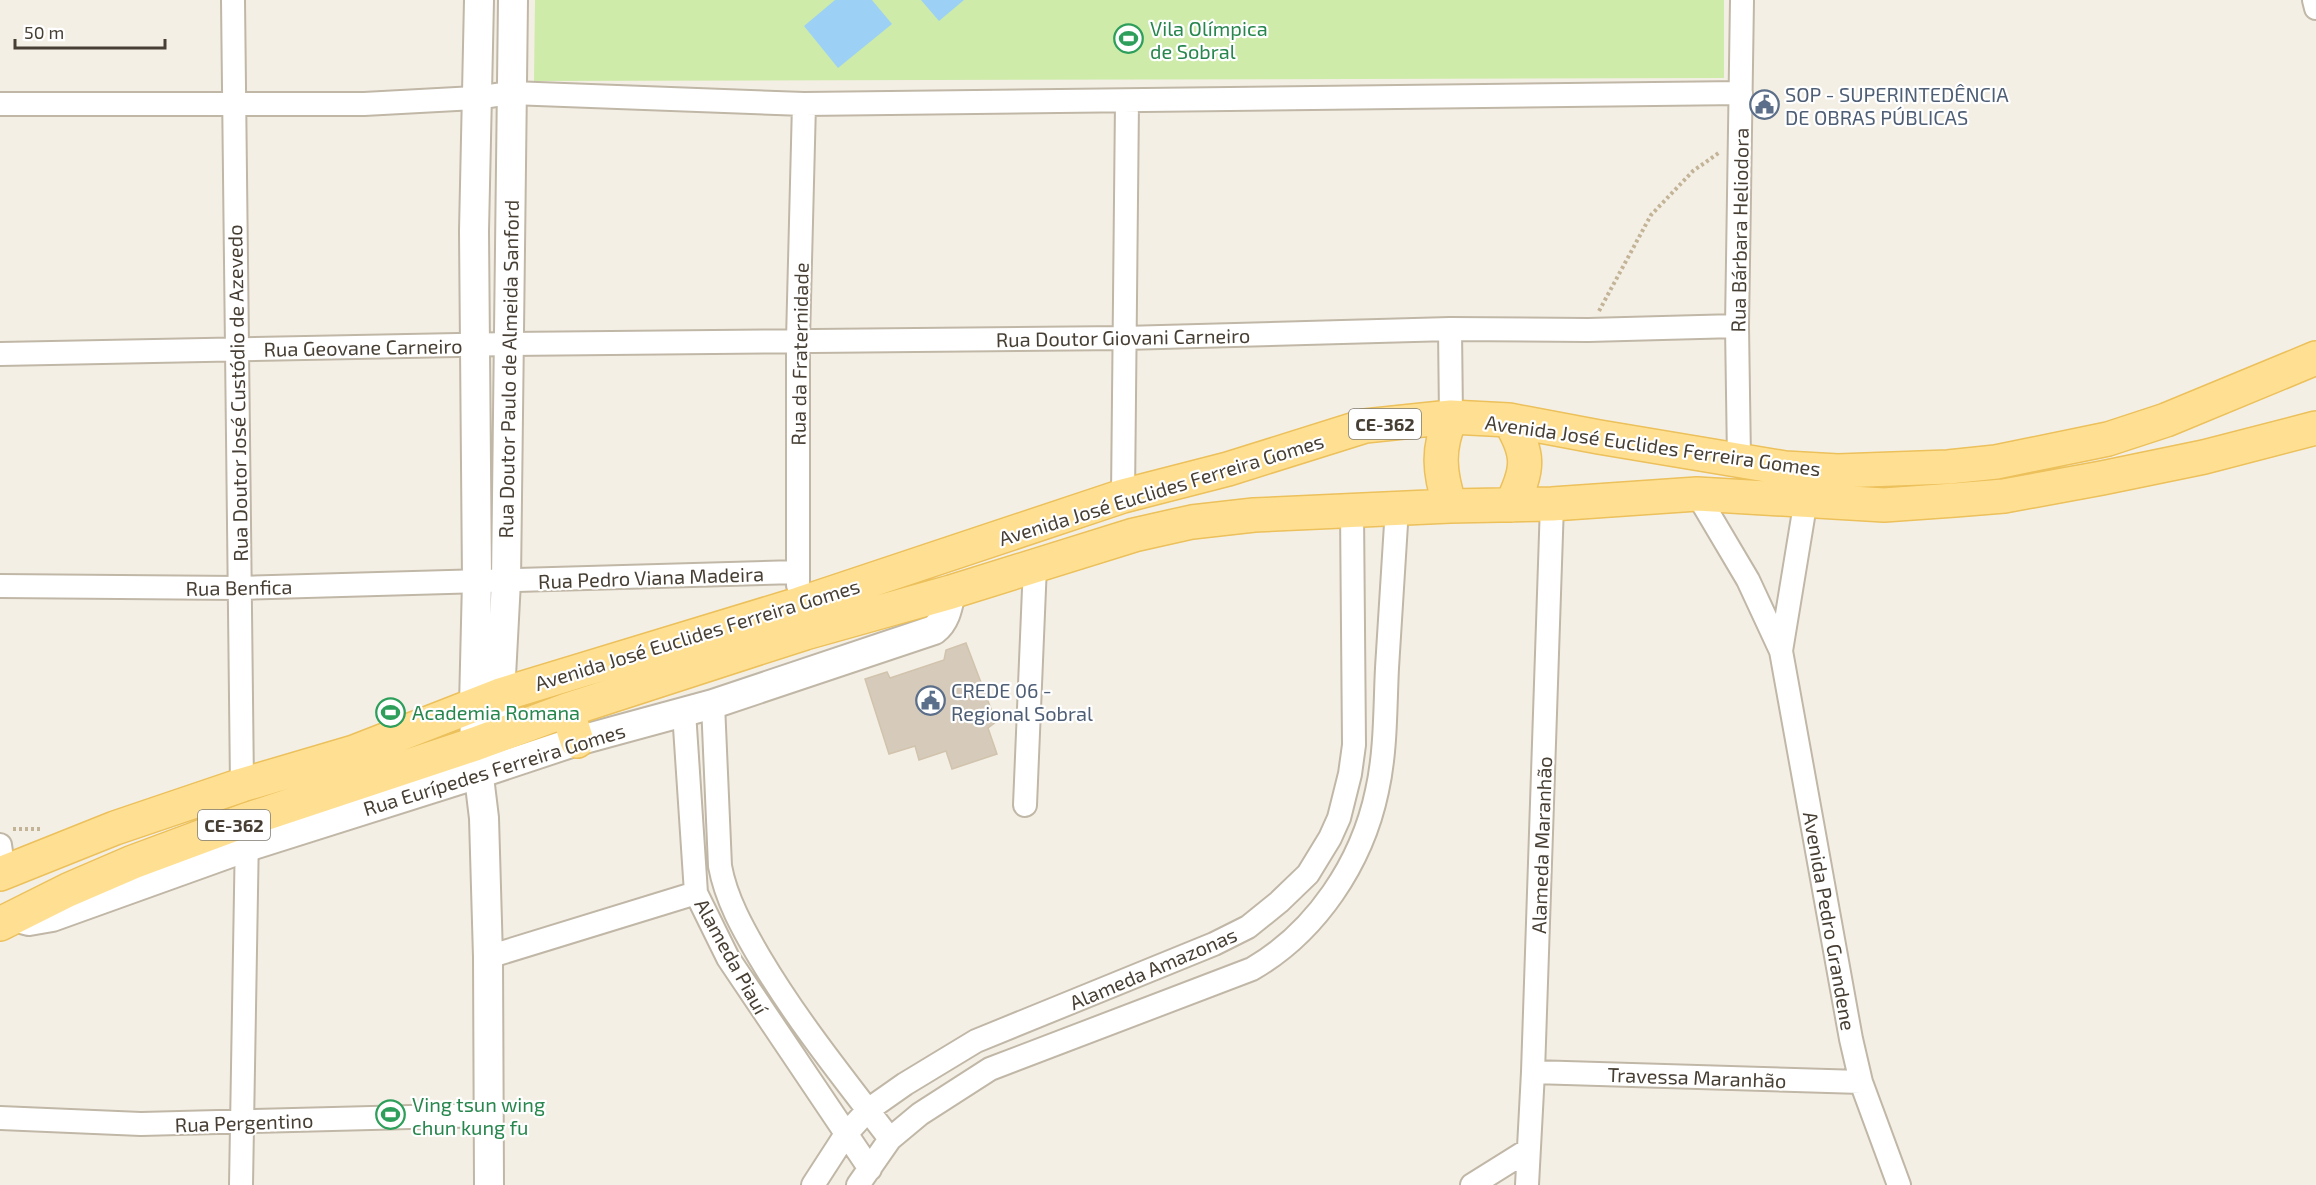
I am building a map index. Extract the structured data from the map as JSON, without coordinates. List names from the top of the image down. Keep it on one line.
{"streets":{"main road":["CE-362","Avenida José Euclides Ferreira Gomes"],"street":["Rua Bárbara Heliodora","Rua Doutor Giovani Carneiro","Rua Geovane Carneiro","Rua da Fraternidade","Rua Doutor Paulo de Almeida Sanford","Rua Doutor José Custódio de Azevedo","Rua Pedro Viana Madeira","Rua Benfica","Rua Eurípedes Ferreira Gomes","Alameda Maranhão","Avenida Pedro Grandene","Alameda Piauí","Alameda Amazonas","Travessa Maranhão","Rua Pergentino"]},"crossings":[["Rua Bárbara Heliodora","Rua Doutor Giovani Carneiro"],["Rua Bárbara Heliodora","Avenida José Euclides Ferreira Gomes"],["Rua Doutor Giovani Carneiro","Rua Geovane Carneiro"],["Rua Doutor Giovani Carneiro","Rua da Fraternidade"],["Rua Doutor Giovani Carneiro","Rua Doutor Paulo de Almeida Sanford"],["Rua Geovane Carneiro","Rua Doutor Paulo de Almeida Sanford"],["Rua Geovane Carneiro","Rua Doutor José Custódio de Azevedo"],["Rua da Fraternidade","Avenida José Euclides Ferreira Gomes"],["Rua da Fraternidade","Rua Pedro Viana Madeira"],["Rua Doutor Paulo de Almeida Sanford","Avenida José Euclides Ferreira Gomes"],["Rua Doutor Paulo de Almeida Sanford","Rua Pedro Viana Madeira"],["Rua Doutor Paulo de Almeida Sanford","Rua Benfica"],["Rua Doutor Paulo de Almeida Sanford","Rua Eurípedes Ferreira Gomes"],["Rua Doutor Paulo de Almeida Sanford","Rua Pergentino"],["Rua Doutor José Custódio de Azevedo","Avenida José Euclides Ferreira Gomes"],["Rua Doutor José Custódio de Azevedo","Rua Benfica"],["Avenida José Euclides Ferreira Gomes","Rua Pedro Viana Madeira"],["Avenida José Euclides Ferreira Gomes","Rua Eurípedes Ferreira Gomes"],["Avenida José Euclides Ferreira Gomes","Alameda Maranhão"],["Avenida José Euclides Ferreira Gomes","Avenida Pedro Grandene"],["Avenida José Euclides Ferreira Gomes","Alameda Amazonas"],["Rua Pedro Viana Madeira","Rua Benfica"],["Rua Eurípedes Ferreira Gomes","Alameda Piauí"],["Alameda Maranhão","Travessa Maranhão"],["Avenida Pedro Grandene","Travessa Maranhão"],["Alameda Piauí","Alameda Amazonas"]],"places":{"sports":["Vila Olímpica de Sobral","Academia Romana","Ving tsun wing chun kung fu"],"public building":["SOP - SUPERINTEDÊNCIA DE OBRAS PÚBLICAS","CREDE 06 - Regional Sobral"]},"scale_bar":"50 m"}
